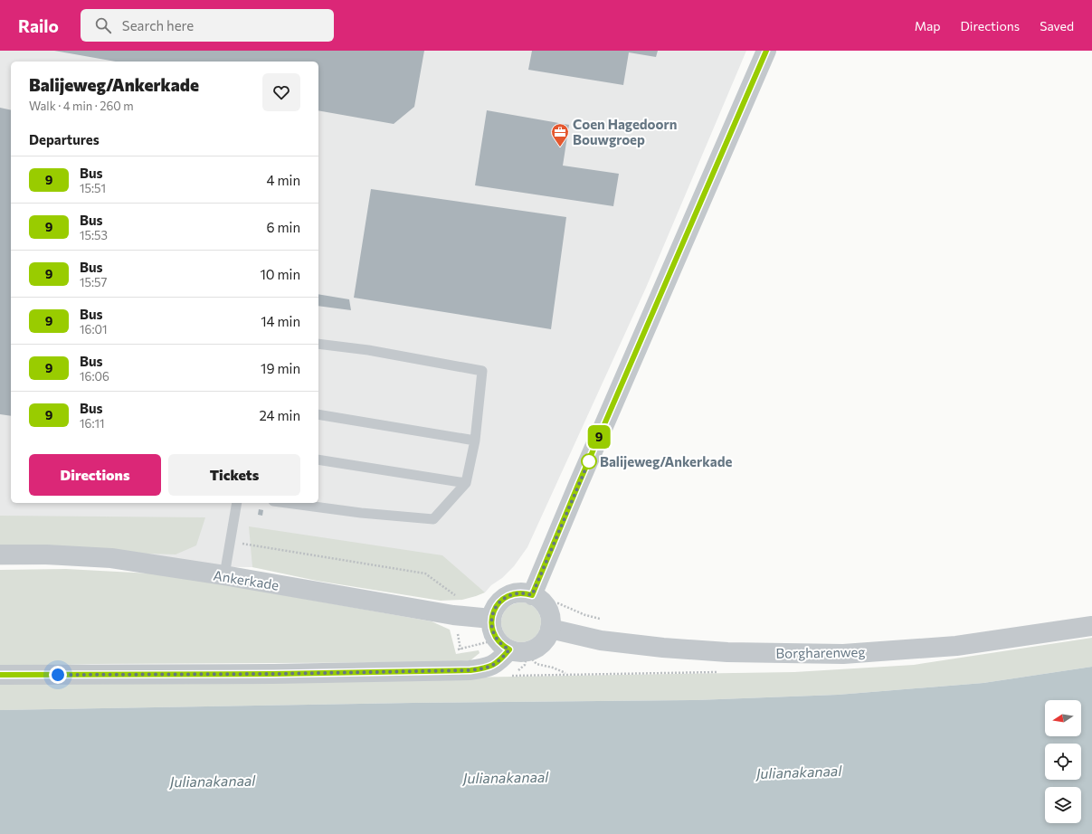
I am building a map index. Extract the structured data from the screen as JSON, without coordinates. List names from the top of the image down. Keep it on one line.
{"streets":{"street":["Ankerkade","Borgharenweg"]},"crossings":[["Ankerkade","Borgharenweg"]],"water":["Julianakanaal"],"places":{"office":["Coen Hagedoorn Bouwgroep"],"other":["Balijeweg/Ankerkade"]},"lines":["bus line 9"],"north":"left","page":{"header":"Railo","search":"Search here","nav":["Map","Directions","Saved"],"on_map":"9","heading":[["Balijeweg/Ankerkade","Walk · 4 min · 260 m"],"Departures"],"list":[{"mark":"9","name":"Bus","note":"15:51","value":"4 min"},{"mark":"9","name":"Bus","note":"15:53","value":"6 min"},{"mark":"9","name":"Bus","note":"15:57","value":"10 min"},{"mark":"9","name":"Bus","note":"16:01","value":"14 min"},{"mark":"9","name":"Bus","note":"16:06","value":"19 min"},{"mark":"9","name":"Bus","note":"16:11","value":"24 min"}],"buttons":["Directions","Tickets"]}}
